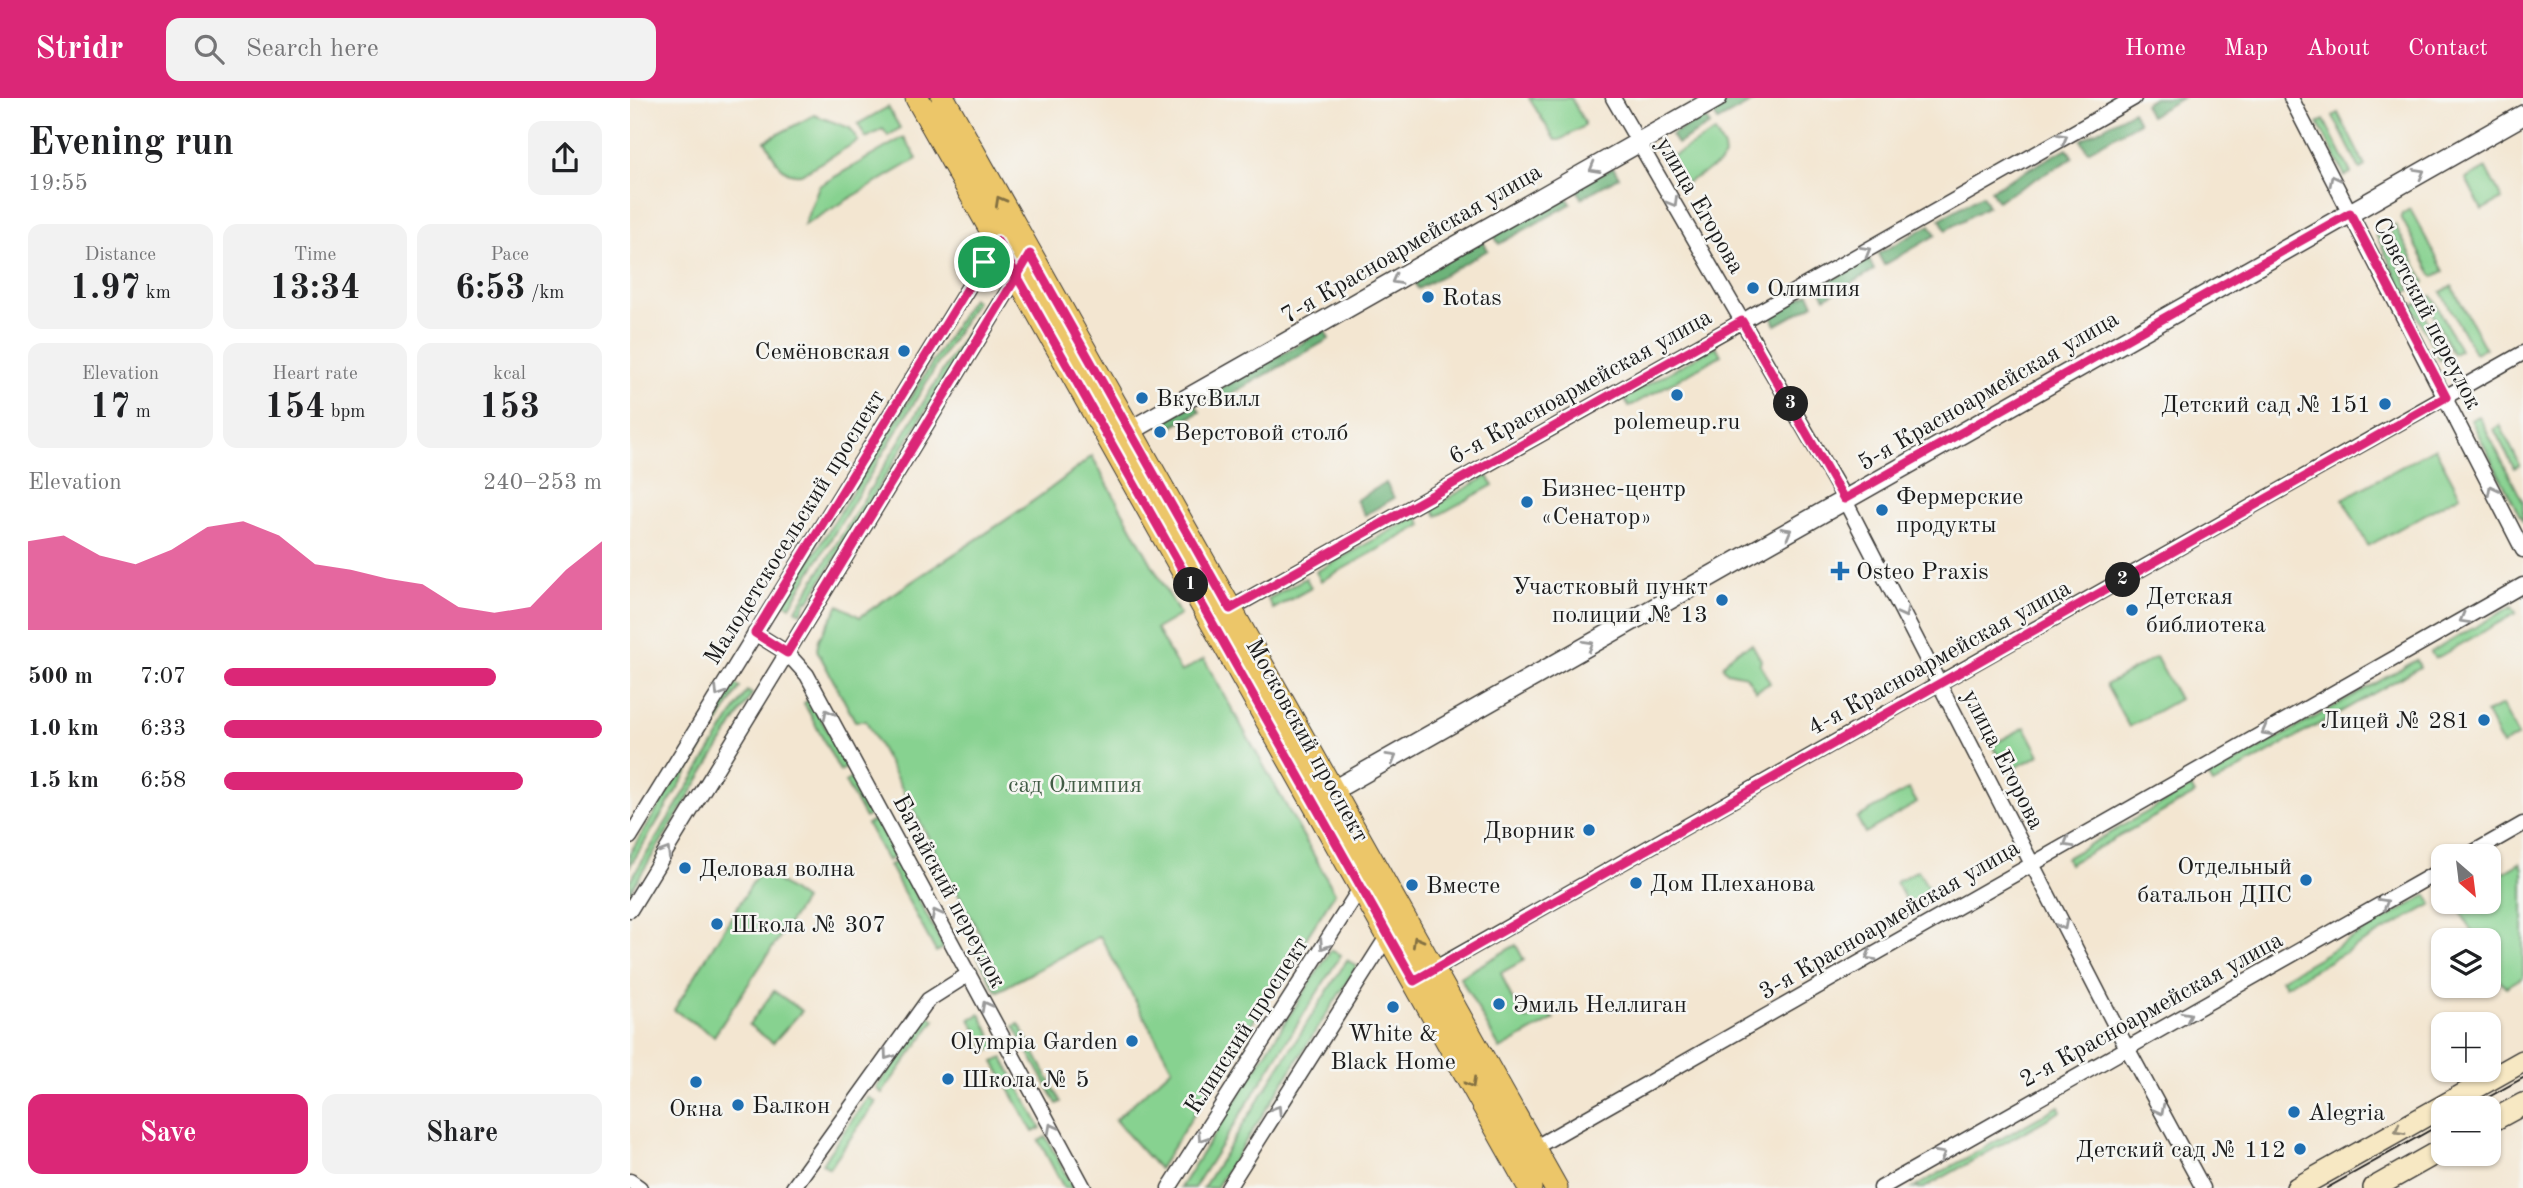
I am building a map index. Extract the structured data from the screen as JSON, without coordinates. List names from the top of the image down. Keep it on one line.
{"streets":{"main road":["Московский проспект"],"street":["улица Егорова","7-я Красноармейская улица","Советский переулок","6-я Красноармейская улица","5-я Красноармейская улица","Малодетскосельский проспект","4-я Красноармейская улица","Батайский переулок","3-я Красноармейская улица","2-я Красноармейская улица","Клинский проспект"]},"crossings":[["улица Егорова","7-я Красноармейская улица"],["улица Егорова","6-я Красноармейская улица"],["улица Егорова","5-я Красноармейская улица"],["улица Егорова","4-я Красноармейская улица"],["улица Егорова","3-я Красноармейская улица"],["улица Егорова","2-я Красноармейская улица"],["7-я Красноармейская улица","Московский проспект"],["Советский переулок","5-я Красноармейская улица"],["Советский переулок","4-я Красноармейская улица"],["6-я Красноармейская улица","Московский проспект"],["5-я Красноармейская улица","Московский проспект"],["Малодетскосельский проспект","Московский проспект"],["Малодетскосельский проспект","Батайский переулок"],["4-я Красноармейская улица","Московский проспект"],["Московский проспект","3-я Красноармейская улица"],["Московский проспект","Клинский проспект"]],"one_way":["улица Егорова","7-я Красноармейская улица","Советский переулок","6-я Красноармейская улица","5-я Красноармейская улица","Батайский переулок","3-я Красноармейская улица","2-я Красноармейская улица"],"parks":["сад Олимпия"],"places":{"other":["Олимпия","Rotas","Семёновская","polemeup.ru","ВкусВилл","Детский сад № 151","Верстовой столб","Бизнес-центр «Сенатор»","Фермерские продукты","Участковый пункт полиции № 13","Детская библиотека","Лицей № 281","Дворник","Деловая волна","Отдельный батальон ДПС","Дом Плеханова","Вместе","Школа № 307","Эмиль Неллиган","White & Black Home","Olympiа Garden","Школа № 5","Окна","Балкон","Alegria","Детский сад № 112"],"health":["Osteo Praxis"]},"north":"bottom right","page":{"header":"Stridr","search":"Search here","nav":["Home","Map","About","Contact"],"heading":["Evening run","19:55"],"stats":[["Distance","1.97 km"],["Time","13:34"],["Pace","6:53 /km"],["Elevation","17 m"],["Heart rate","154 bpm"],["kcal","153"]],"pins":["3","2","1"],"chart":["Elevation","240–253 m"],"list":[{"name":"500 m","note":"7:07"},{"name":"1.0 km","note":"6:33"},{"name":"1.5 km","note":"6:58"}],"map_buttons":["+","−"],"buttons":["Save","Share"]}}
